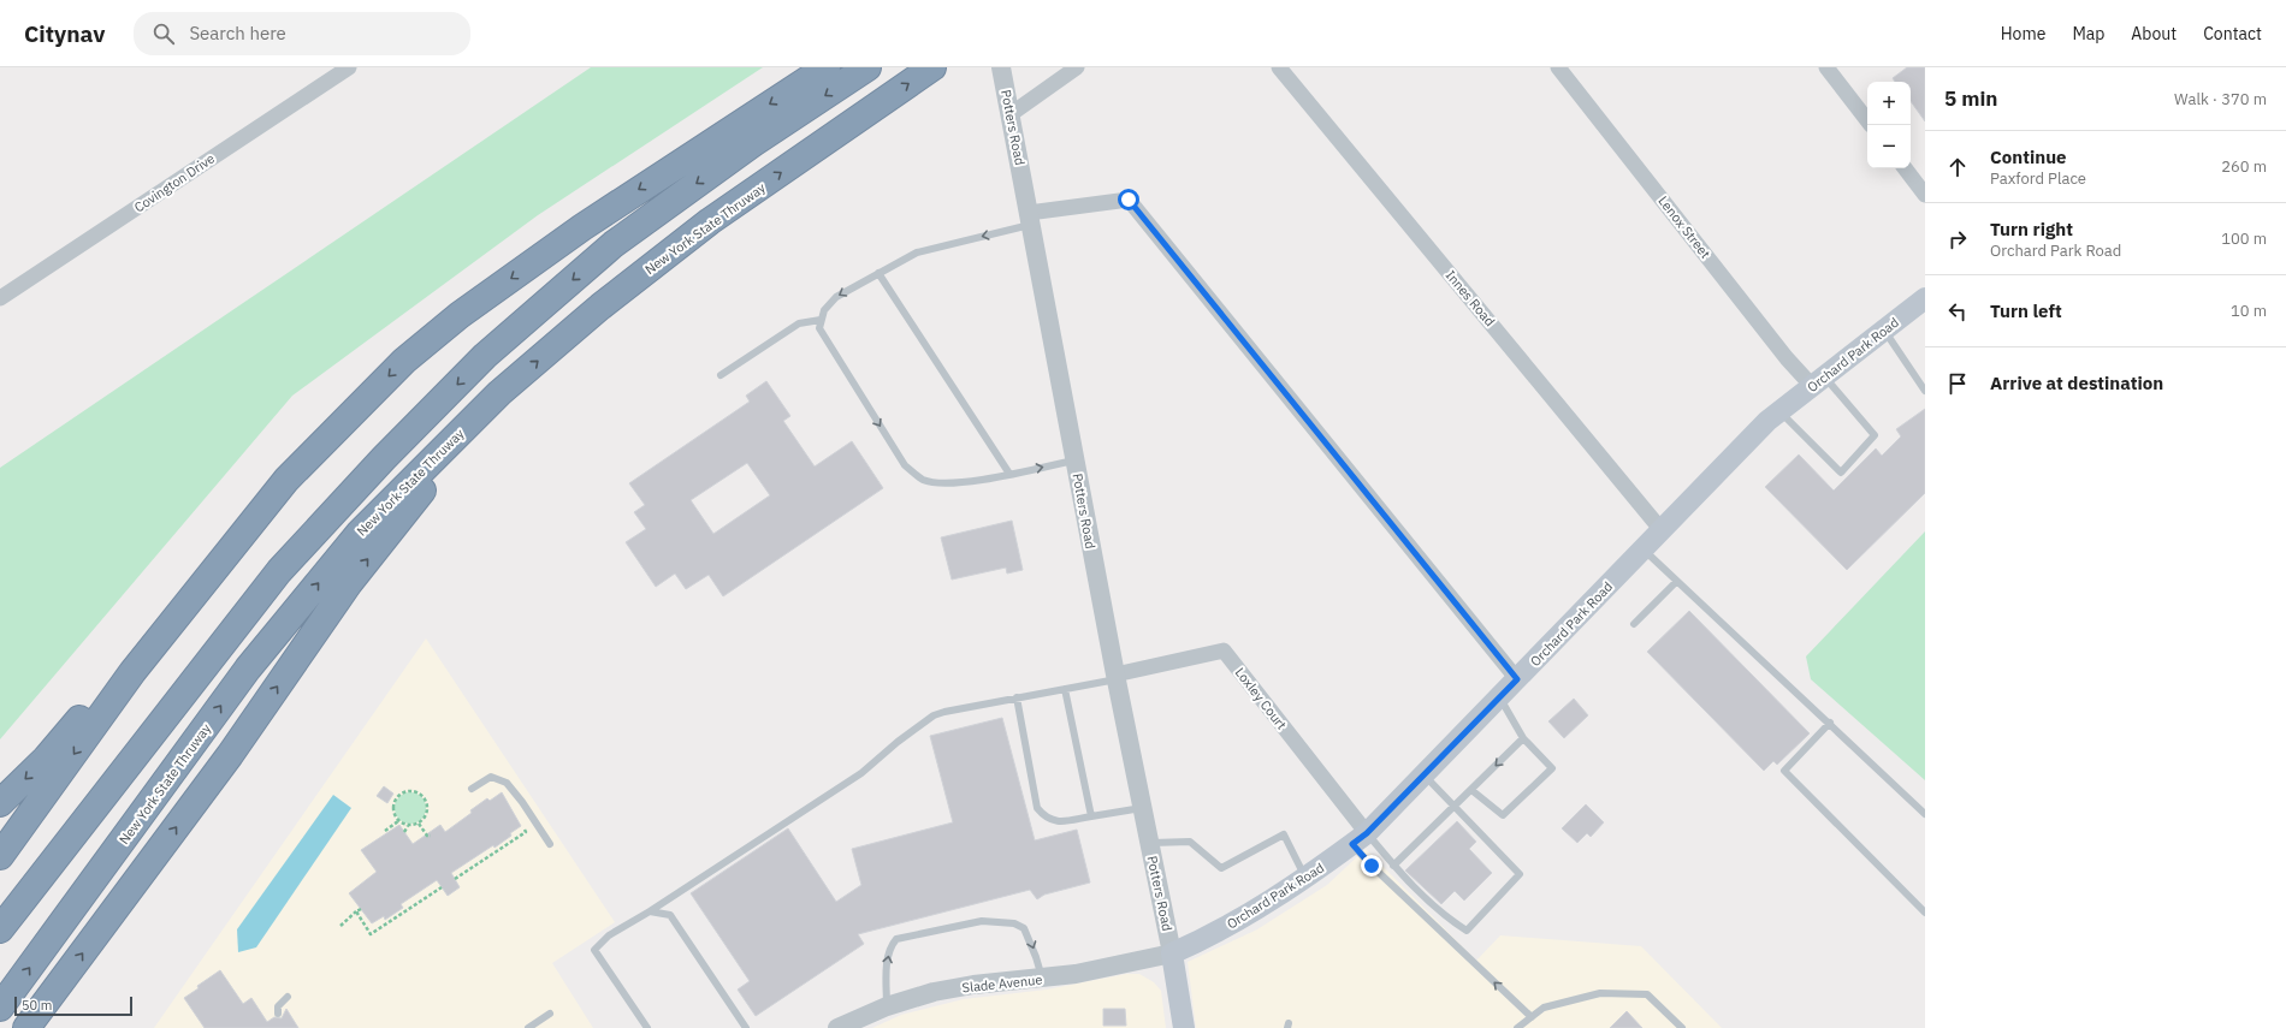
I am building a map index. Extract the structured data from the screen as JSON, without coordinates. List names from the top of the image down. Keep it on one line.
{"streets":{"highway":["New York State Thruway"],"main road":["Orchard Park Road"],"street":["Potters Road","Covington Drive","Lenox Street","Innes Road","Loxley Court","Slade Avenue"]},"crossings":[["Potters Road","Orchard Park Road"],["Potters Road","Loxley Court"],["Potters Road","Slade Avenue"],["Lenox Street","Orchard Park Road"],["Innes Road","Orchard Park Road"],["Orchard Park Road","Loxley Court"],["Orchard Park Road","Slade Avenue"]],"scale_bar":"50 m","page":{"header":"Citynav","search":"Search here","nav":["Home","Map","About","Contact"],"heading":["5 min","Walk · 370 m"],"map_buttons":["+","−"],"list":[["Continue","Paxford Place","260 m"],["Turn right","Orchard Park Road","100 m"],["Turn left","10 m"],"Arrive at destination"],"scale":"50 m"}}
